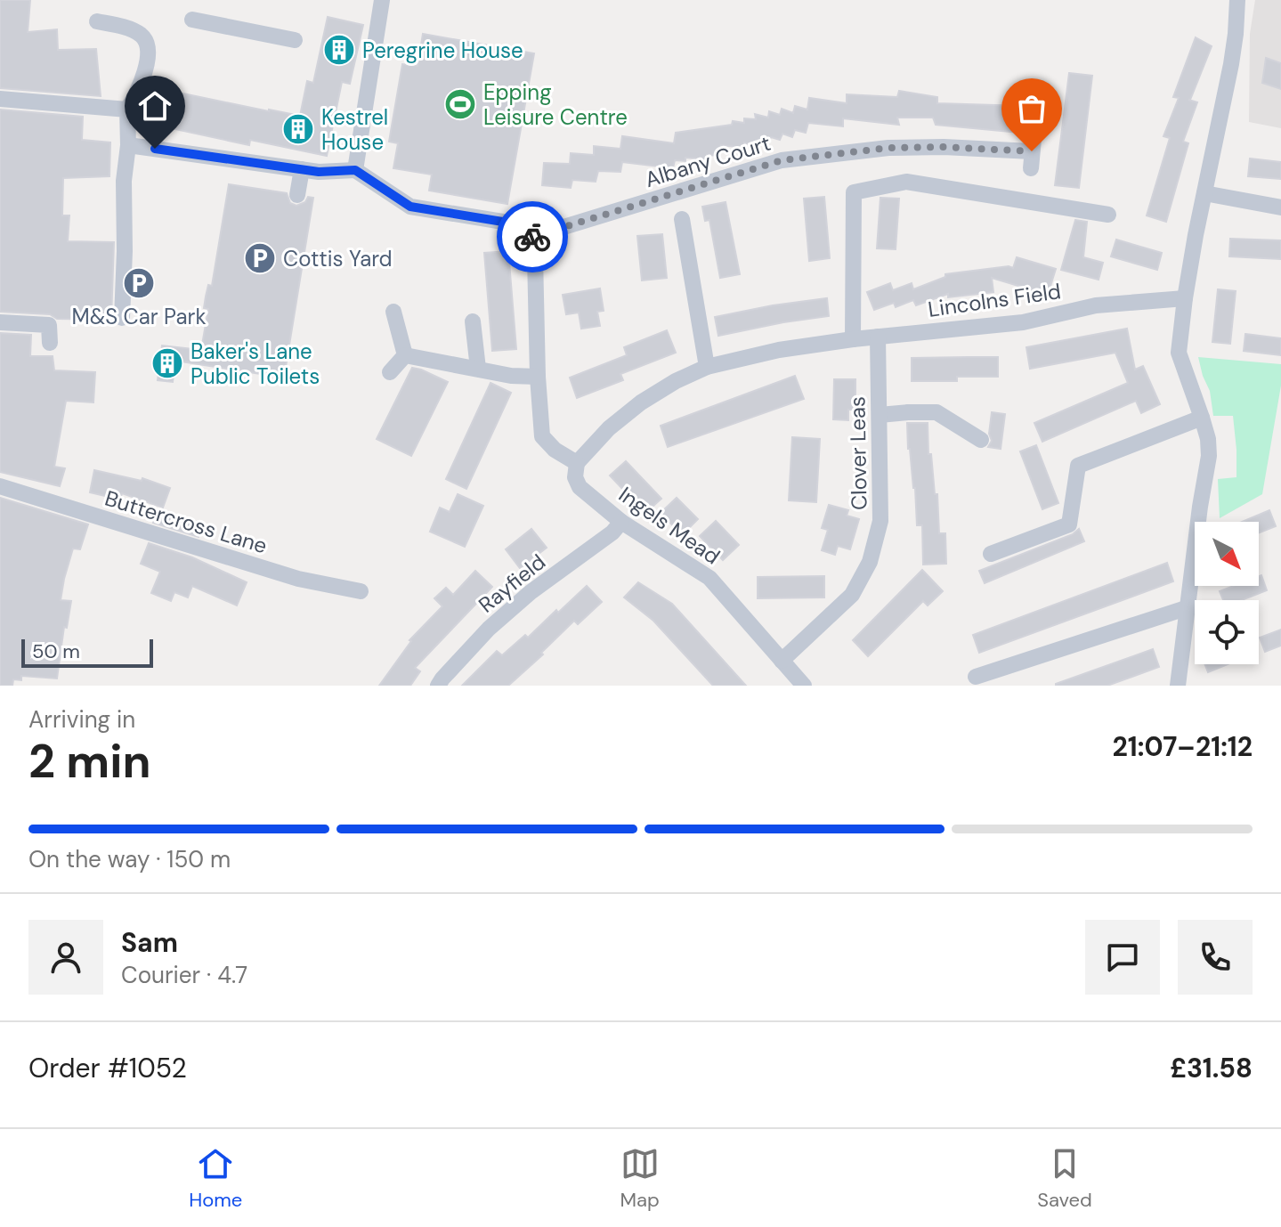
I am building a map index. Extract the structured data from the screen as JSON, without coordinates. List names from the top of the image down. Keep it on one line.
{"streets":{"street":["Albany Court","Lincolns Field","Clover Leas","Buttercross Lane","Ingels Mead","Rayfield"]},"crossings":[["Lincolns Field","Clover Leas"],["Lincolns Field","Ingels Mead"],["Clover Leas","Ingels Mead"],["Ingels Mead","Rayfield"]],"places":{"building":["Peregrine House","Kestrel House","Baker's Lane Public Toilets"],"sports":["Epping Leisure Centre"],"parking":["Cottis Yard","M&S Car Park"]},"scale_bar":"50 m","north":"bottom right","page":{"scale":"50 m","heading":["2 min","Arriving in","21:07–21:12"],"panel":["Sam","Courier · 4.7","Order #1052","£31.58"],"bar":"On the way · 150 m","tabs":["Home","Map","Saved"]}}
